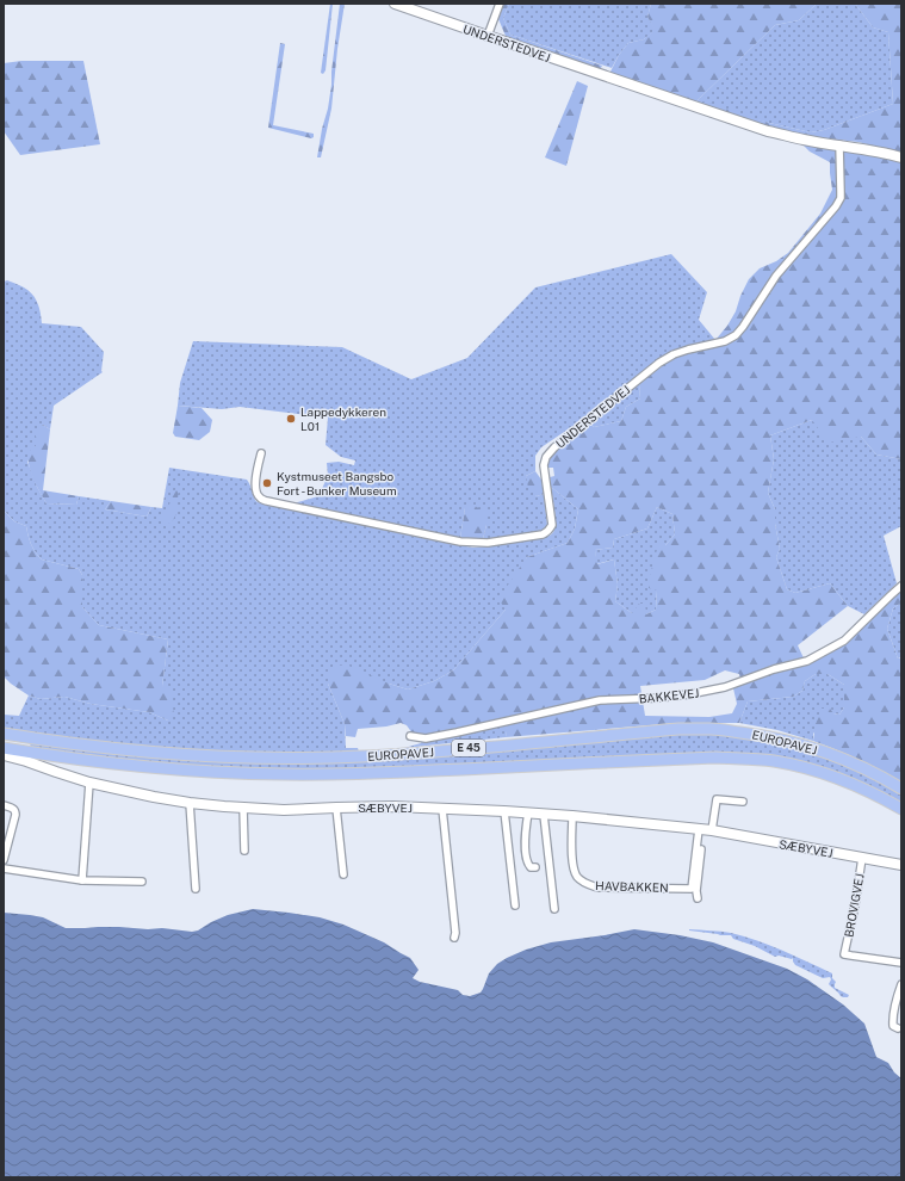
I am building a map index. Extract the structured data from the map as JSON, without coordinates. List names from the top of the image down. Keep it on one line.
{"streets":{"main road":["EUROPAVEJ","E 45"],"street":["UNDERSTEDVEJ","BAKKEVEJ","SÆBYVEJ","HAVBAKKEN","BROVIGVEJ"]},"crossings":[["EUROPAVEJ","SÆBYVEJ"],["SÆBYVEJ","HAVBAKKEN"],["SÆBYVEJ","BROVIGVEJ"]],"places":["Lappedykkeren L01","Kystmuseet Bangsbo Fort - Bunker Museum"]}
